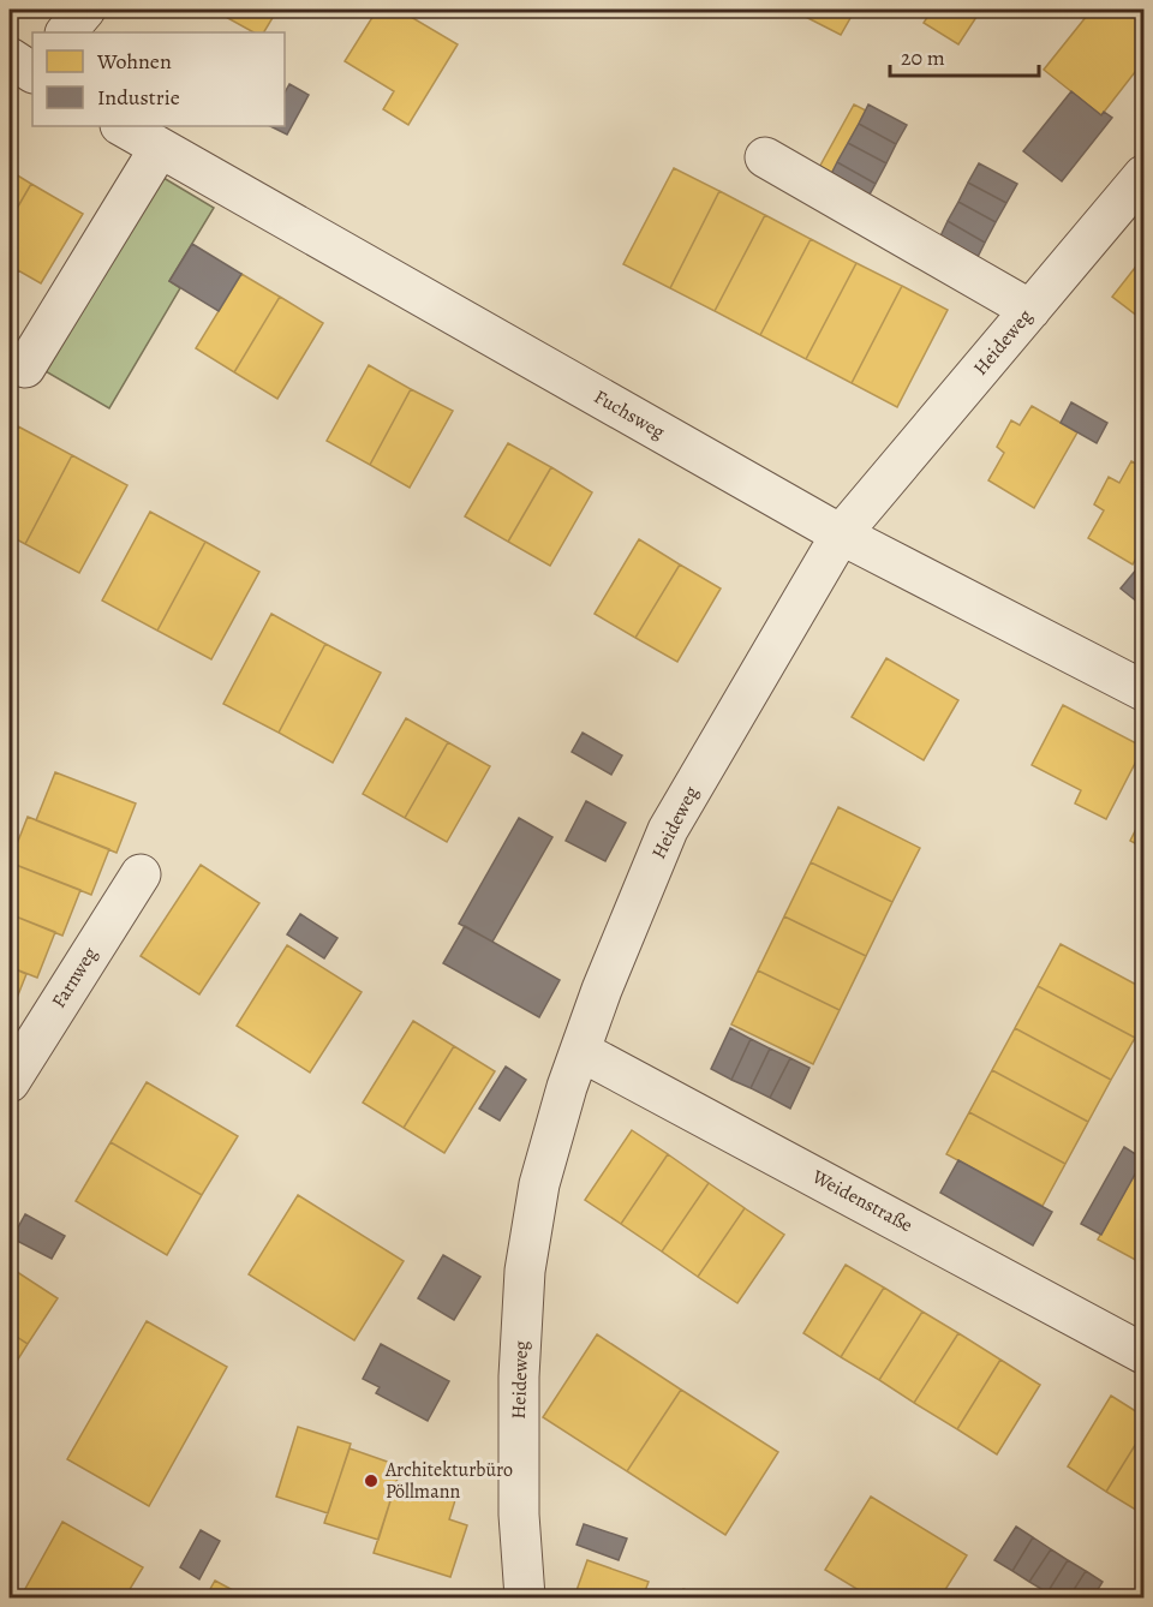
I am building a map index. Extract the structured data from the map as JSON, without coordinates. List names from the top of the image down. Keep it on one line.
{"streets":{"street":["Heideweg","Fuchsweg","Farnweg","Weidenstraße"]},"crossings":[["Heideweg","Fuchsweg"],["Heideweg","Weidenstraße"]],"places":["Architekturbüro Pöllmann"],"legend":["Wohnen","Industrie"],"scale_bar":"20 m"}
